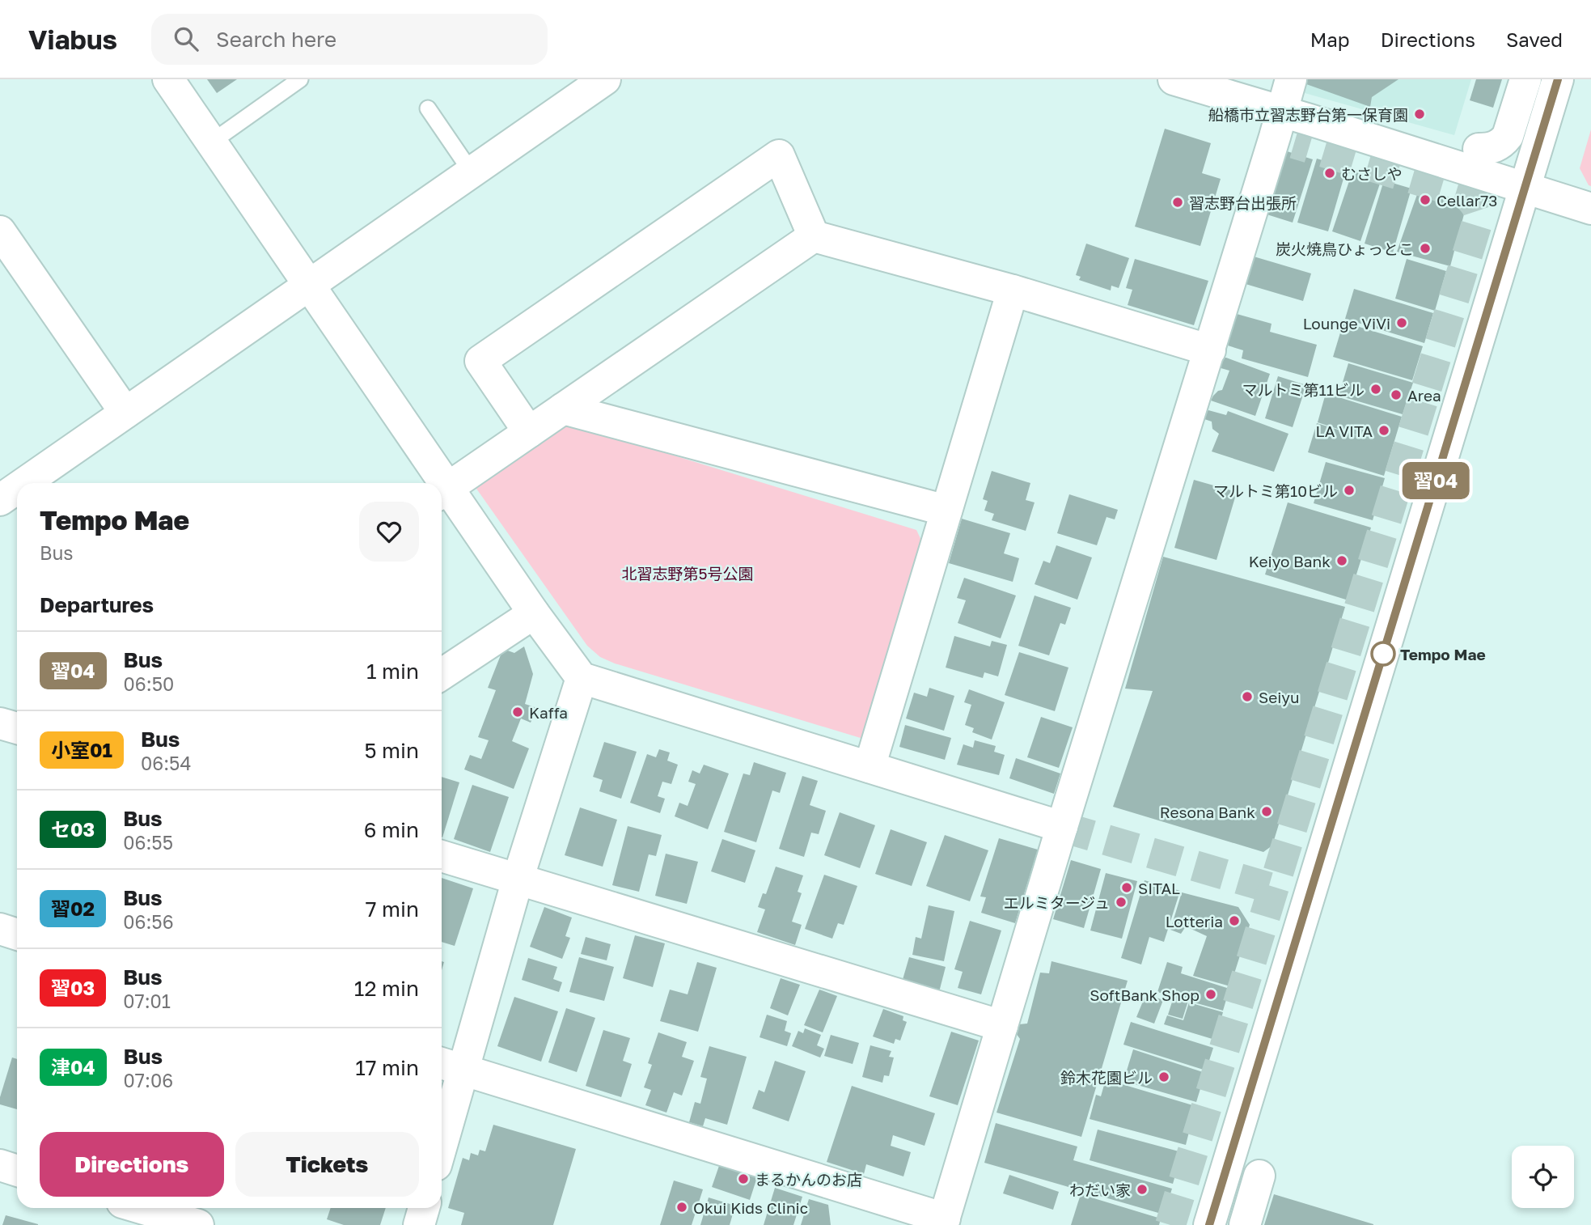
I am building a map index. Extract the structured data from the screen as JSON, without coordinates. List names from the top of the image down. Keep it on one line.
{"parks":["北習志野第5号公園"],"places":["船橋市立習志野台第一保育園","むさしや","Cellar73","習志野台出張所","炭火焼鳥ひょっとこ","Lounge ViVi","マルトミ第11ビル","Area","LA VITA","マルトミ第10ビル","Keiyo Bank","Tempo Mae","Seiyu","Kaffa","Resona Bank","SITAL","エルミタージュ","Lotteria","SoftBank Shop","鈴木花園ビル","まるかんのお店","わだい家","Okui Kids Clinic"],"lines":["bus line 習04"],"page":{"header":"Viabus","search":"Search here","nav":["Map","Directions","Saved"],"on_map":"習04","heading":[["Tempo Mae","Bus"],"Departures"],"list":[{"mark":"習04","name":"Bus","note":"06:50","value":"1 min"},{"mark":"小室01","name":"Bus","note":"06:54","value":"5 min"},{"mark":"セ03","name":"Bus","note":"06:55","value":"6 min"},{"mark":"習02","name":"Bus","note":"06:56","value":"7 min"},{"mark":"習03","name":"Bus","note":"07:01","value":"12 min"},{"mark":"津04","name":"Bus","note":"07:06","value":"17 min"}],"buttons":["Directions","Tickets"]}}
